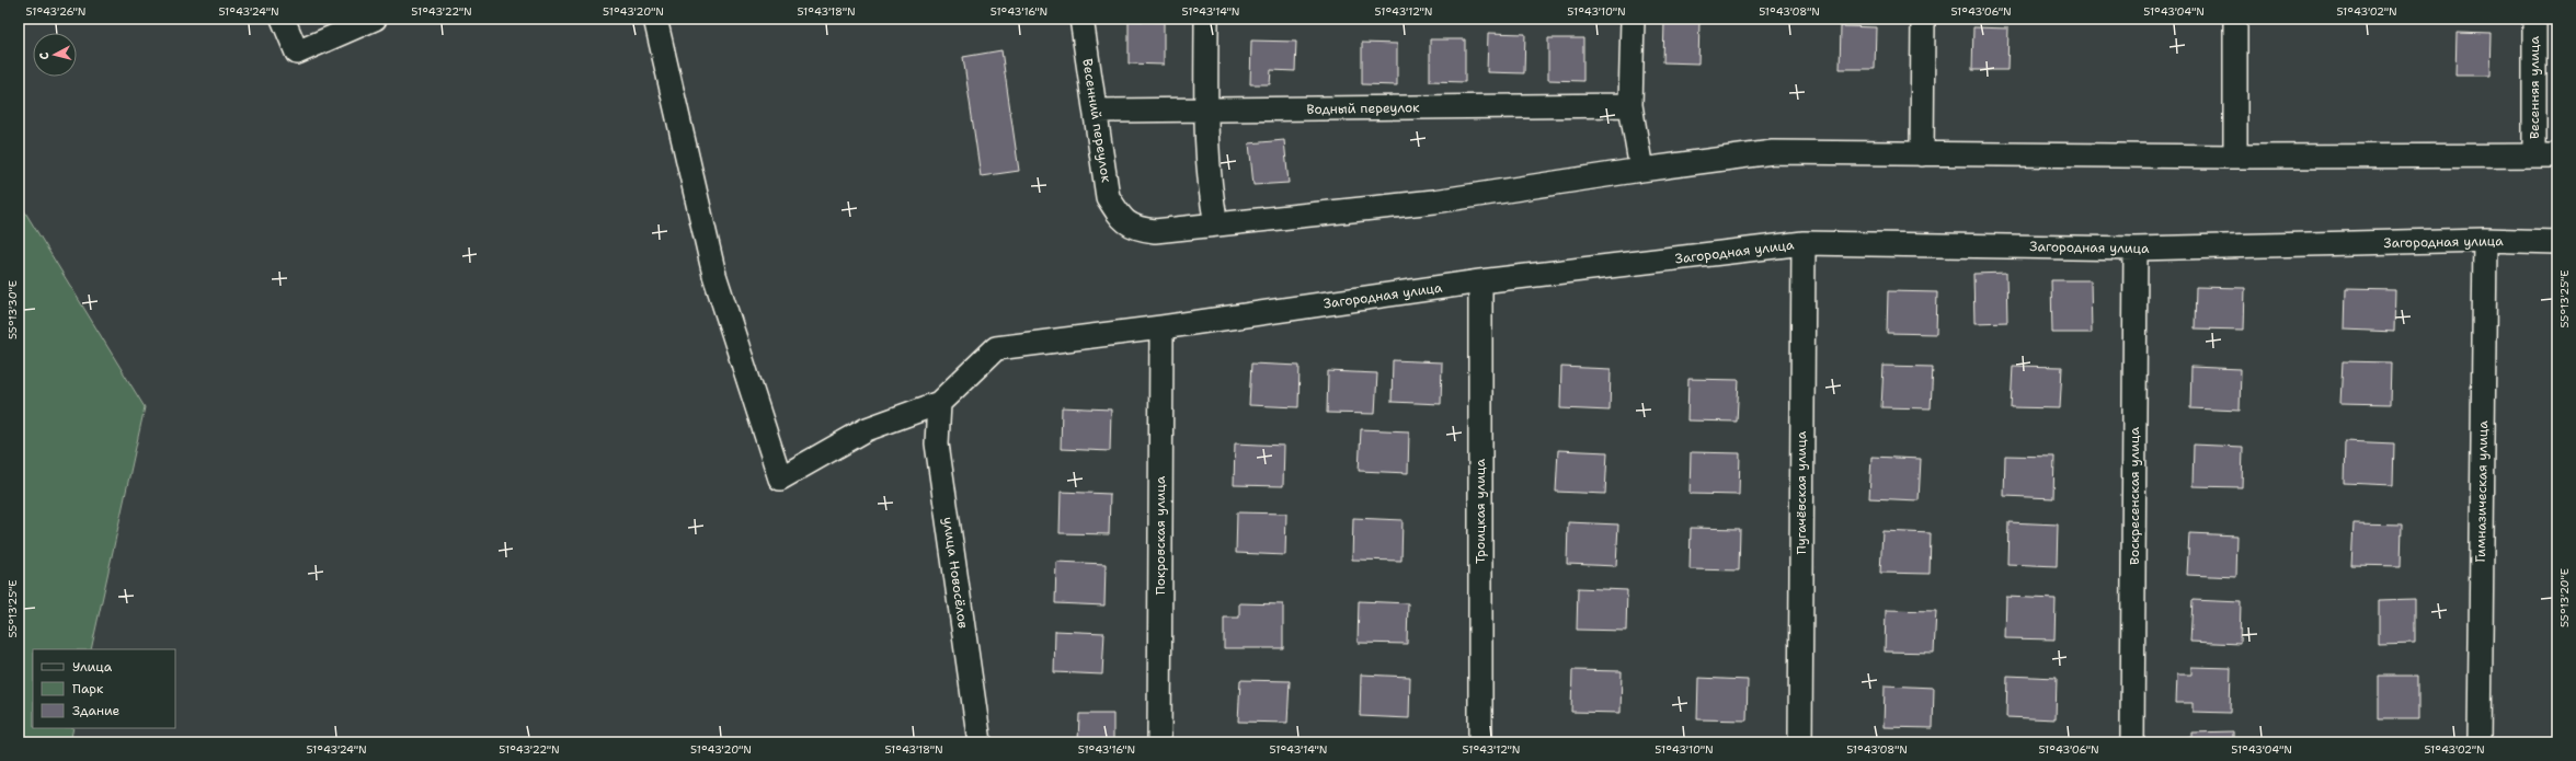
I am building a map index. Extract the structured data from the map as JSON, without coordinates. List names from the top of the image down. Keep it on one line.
{"streets":{"street":["Весенняя улица","Водный переулок","Весенний переулок","Загородная улица","Гимназическая улица","Пугачёвская улица","Воскресенская улица","Троицкая улица","Покровская улица","улица Новосёлов"]},"crossings":[["Водный переулок","Весенний переулок"],["Загородная улица","Гимназическая улица"],["Загородная улица","Пугачёвская улица"],["Загородная улица","Воскресенская улица"],["Загородная улица","Троицкая улица"],["Загородная улица","Покровская улица"],["Загородная улица","улица Новосёлов"]],"legend":["Улица","Парк","Здание"],"north":"left","coordinates":["51°43'26\"N","51°43'24\"N","51°43'22\"N","51°43'20\"N","51°43'18\"N","51°43'16\"N","51°43'14\"N","51°43'12\"N","51°43'10\"N","51°43'08\"N","51°43'06\"N","51°43'04\"N","51°43'02\"N","55°13'25\"E","55°13'30\"E","55°13'20\"E"]}
